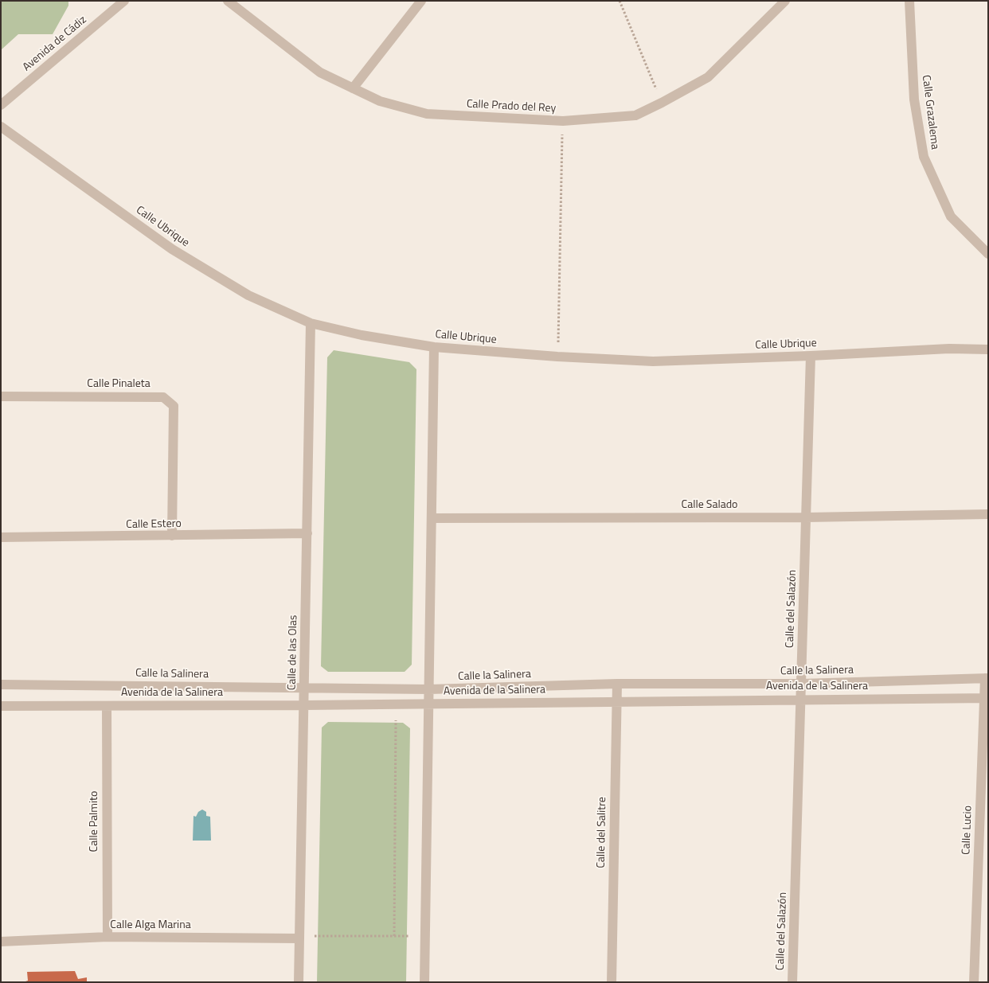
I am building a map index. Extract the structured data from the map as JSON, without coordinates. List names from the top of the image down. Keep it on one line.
{"streets":{"street":["Avenida de Cádiz","Calle Prado del Rey","Calle Grazalema","Calle Ubrique","Calle Pinaleta","Calle Salado","Calle Estero","Calle del Salazón","Calle de las Olas","Calle la Salinera","Avenida de la Salinera","Calle Palmito","Calle Lucio","Calle del Salitre","Calle Alga Marina"]},"crossings":[["Calle Ubrique","Calle del Salazón"],["Calle Ubrique","Calle de las Olas"],["Calle Pinaleta","Calle Estero"],["Calle Salado","Calle del Salazón"],["Calle Estero","Calle de las Olas"],["Calle del Salazón","Calle la Salinera"],["Calle del Salazón","Avenida de la Salinera"],["Calle de las Olas","Calle la Salinera"],["Calle de las Olas","Avenida de la Salinera"],["Calle de las Olas","Calle Alga Marina"],["Calle la Salinera","Calle Lucio"],["Calle la Salinera","Calle del Salitre"],["Avenida de la Salinera","Calle Palmito"],["Avenida de la Salinera","Calle Lucio"],["Avenida de la Salinera","Calle del Salitre"],["Calle Palmito","Calle Alga Marina"]]}
